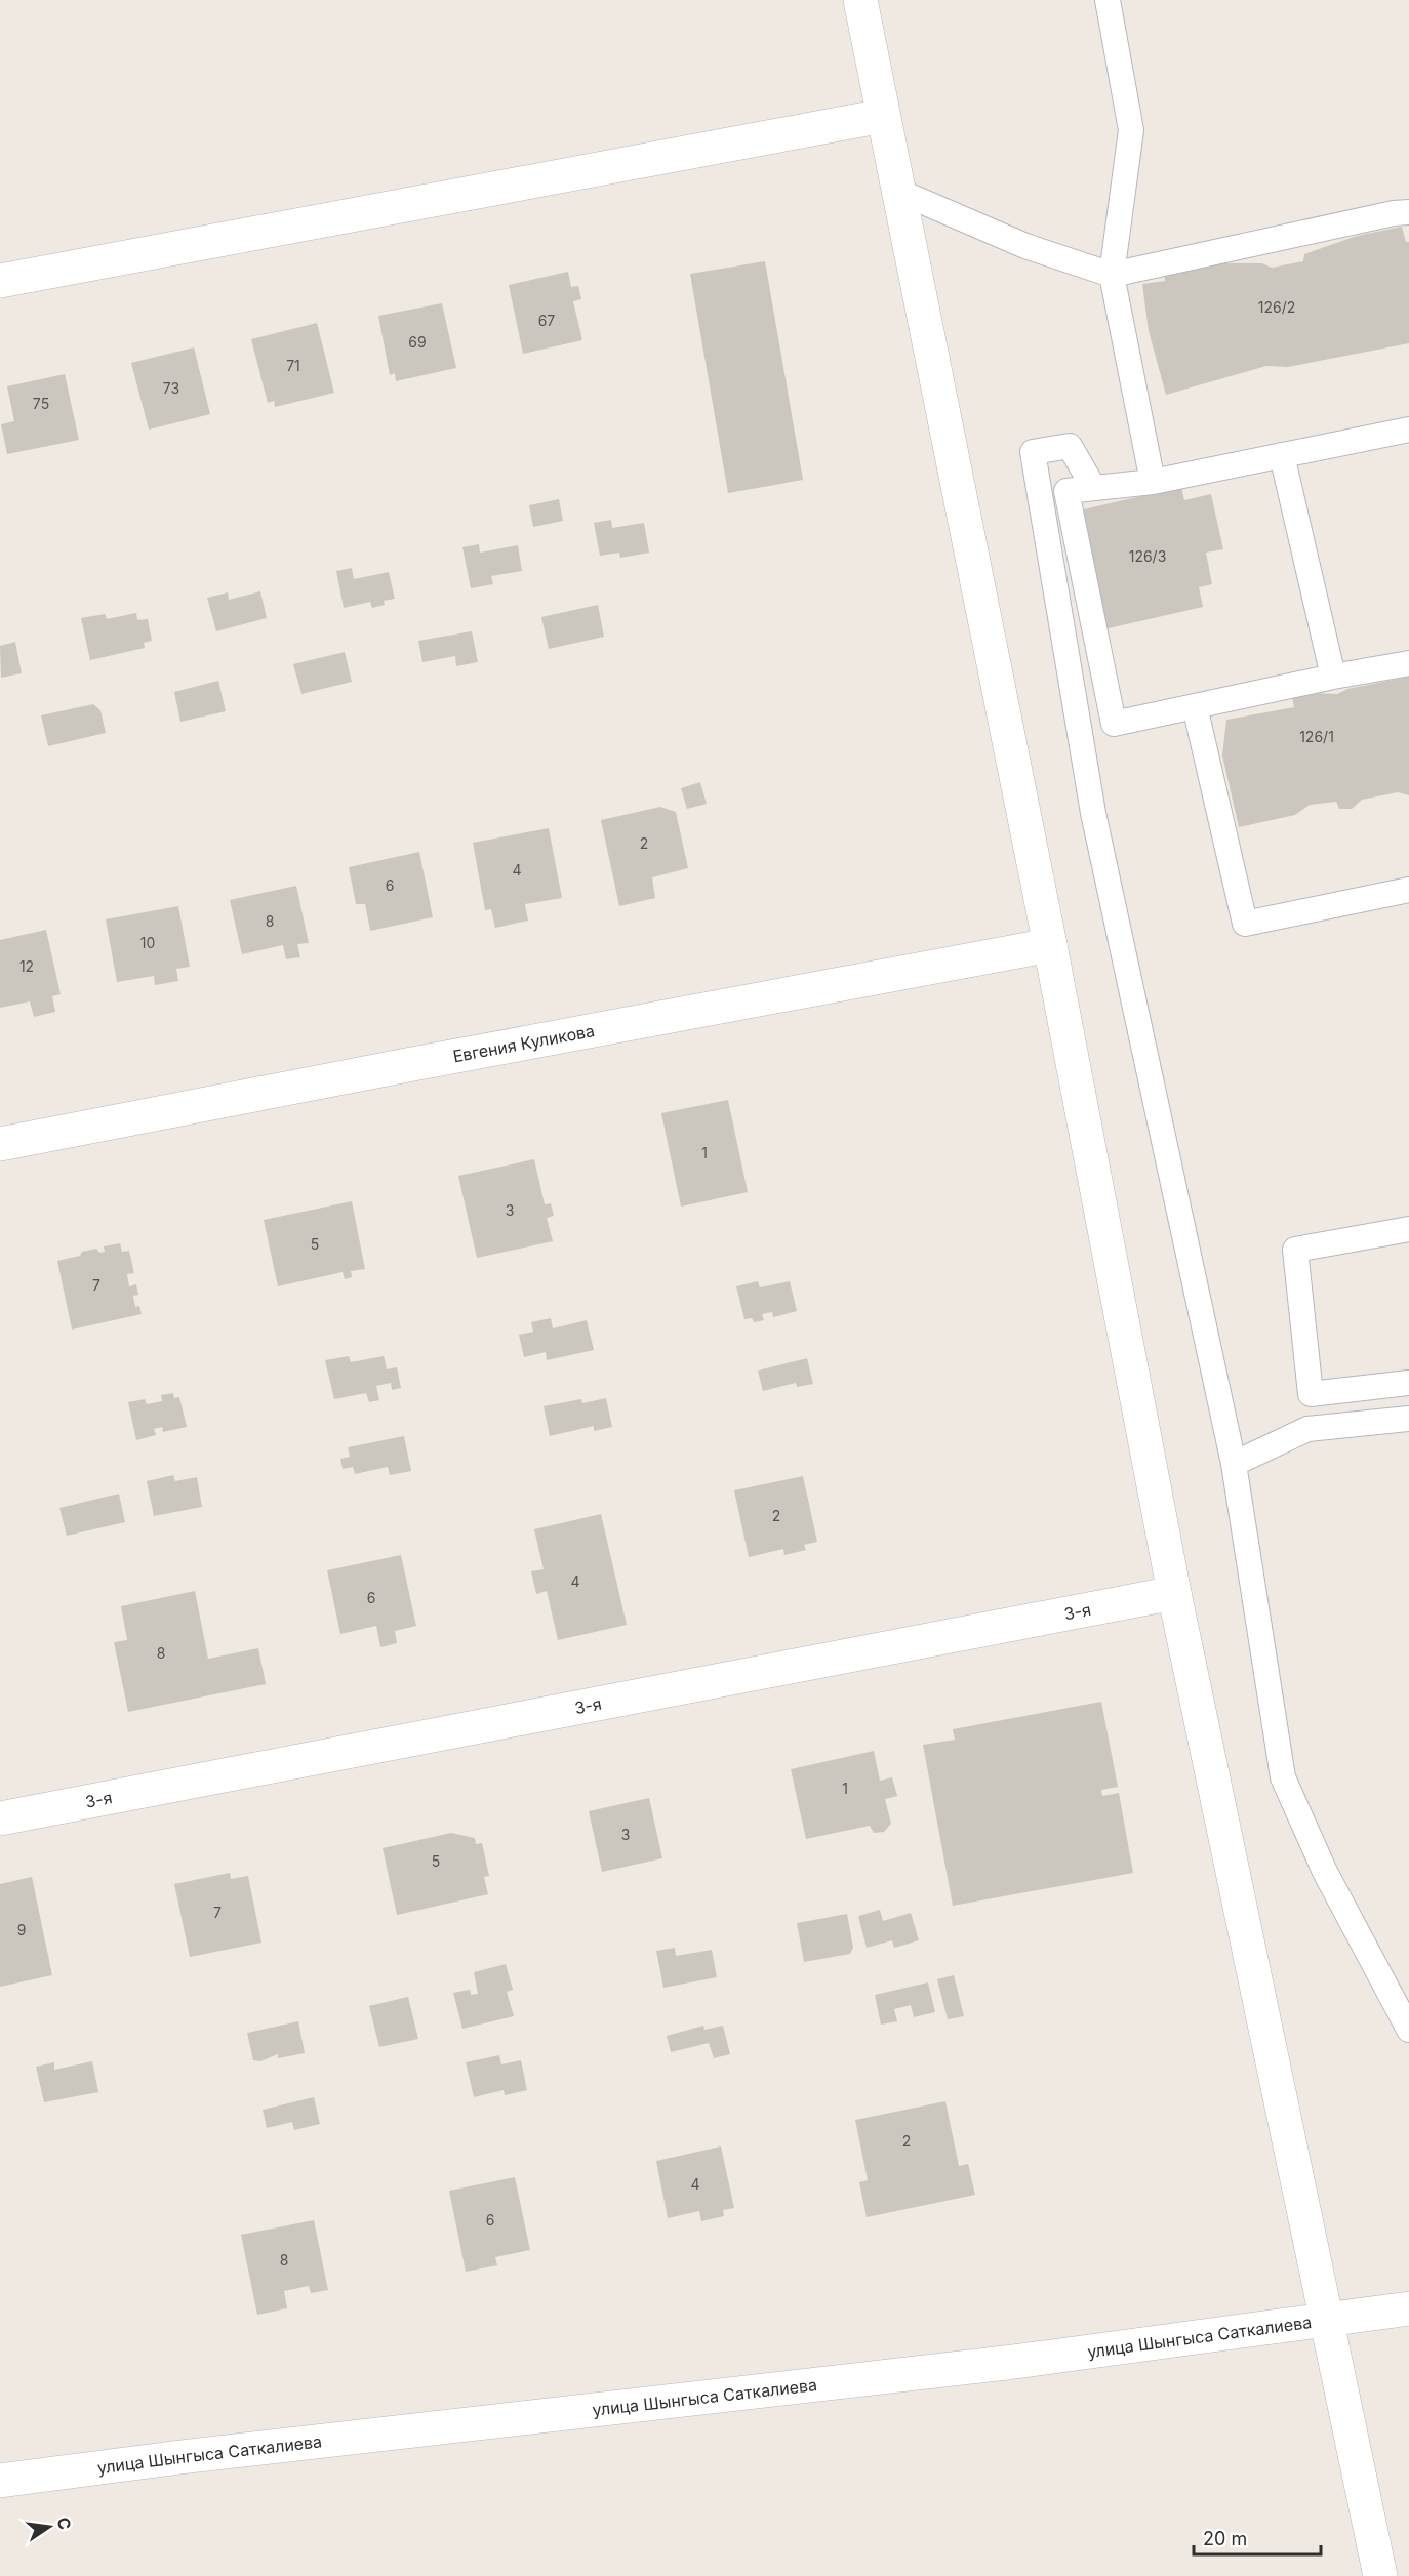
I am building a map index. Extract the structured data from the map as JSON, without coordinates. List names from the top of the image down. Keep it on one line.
{"streets":{"street":["Евгения Куликова","3-я","улица Шынгыса Саткалиева"]},"house_numbers":["126/2","67","69","71","73","75","126/3","126/1","2","4","6","8","10","12","1","3","5","7","2","4","6","8","1","3","5","7","9","2","4","6","8"],"scale_bar":"20 m","north":"right"}
